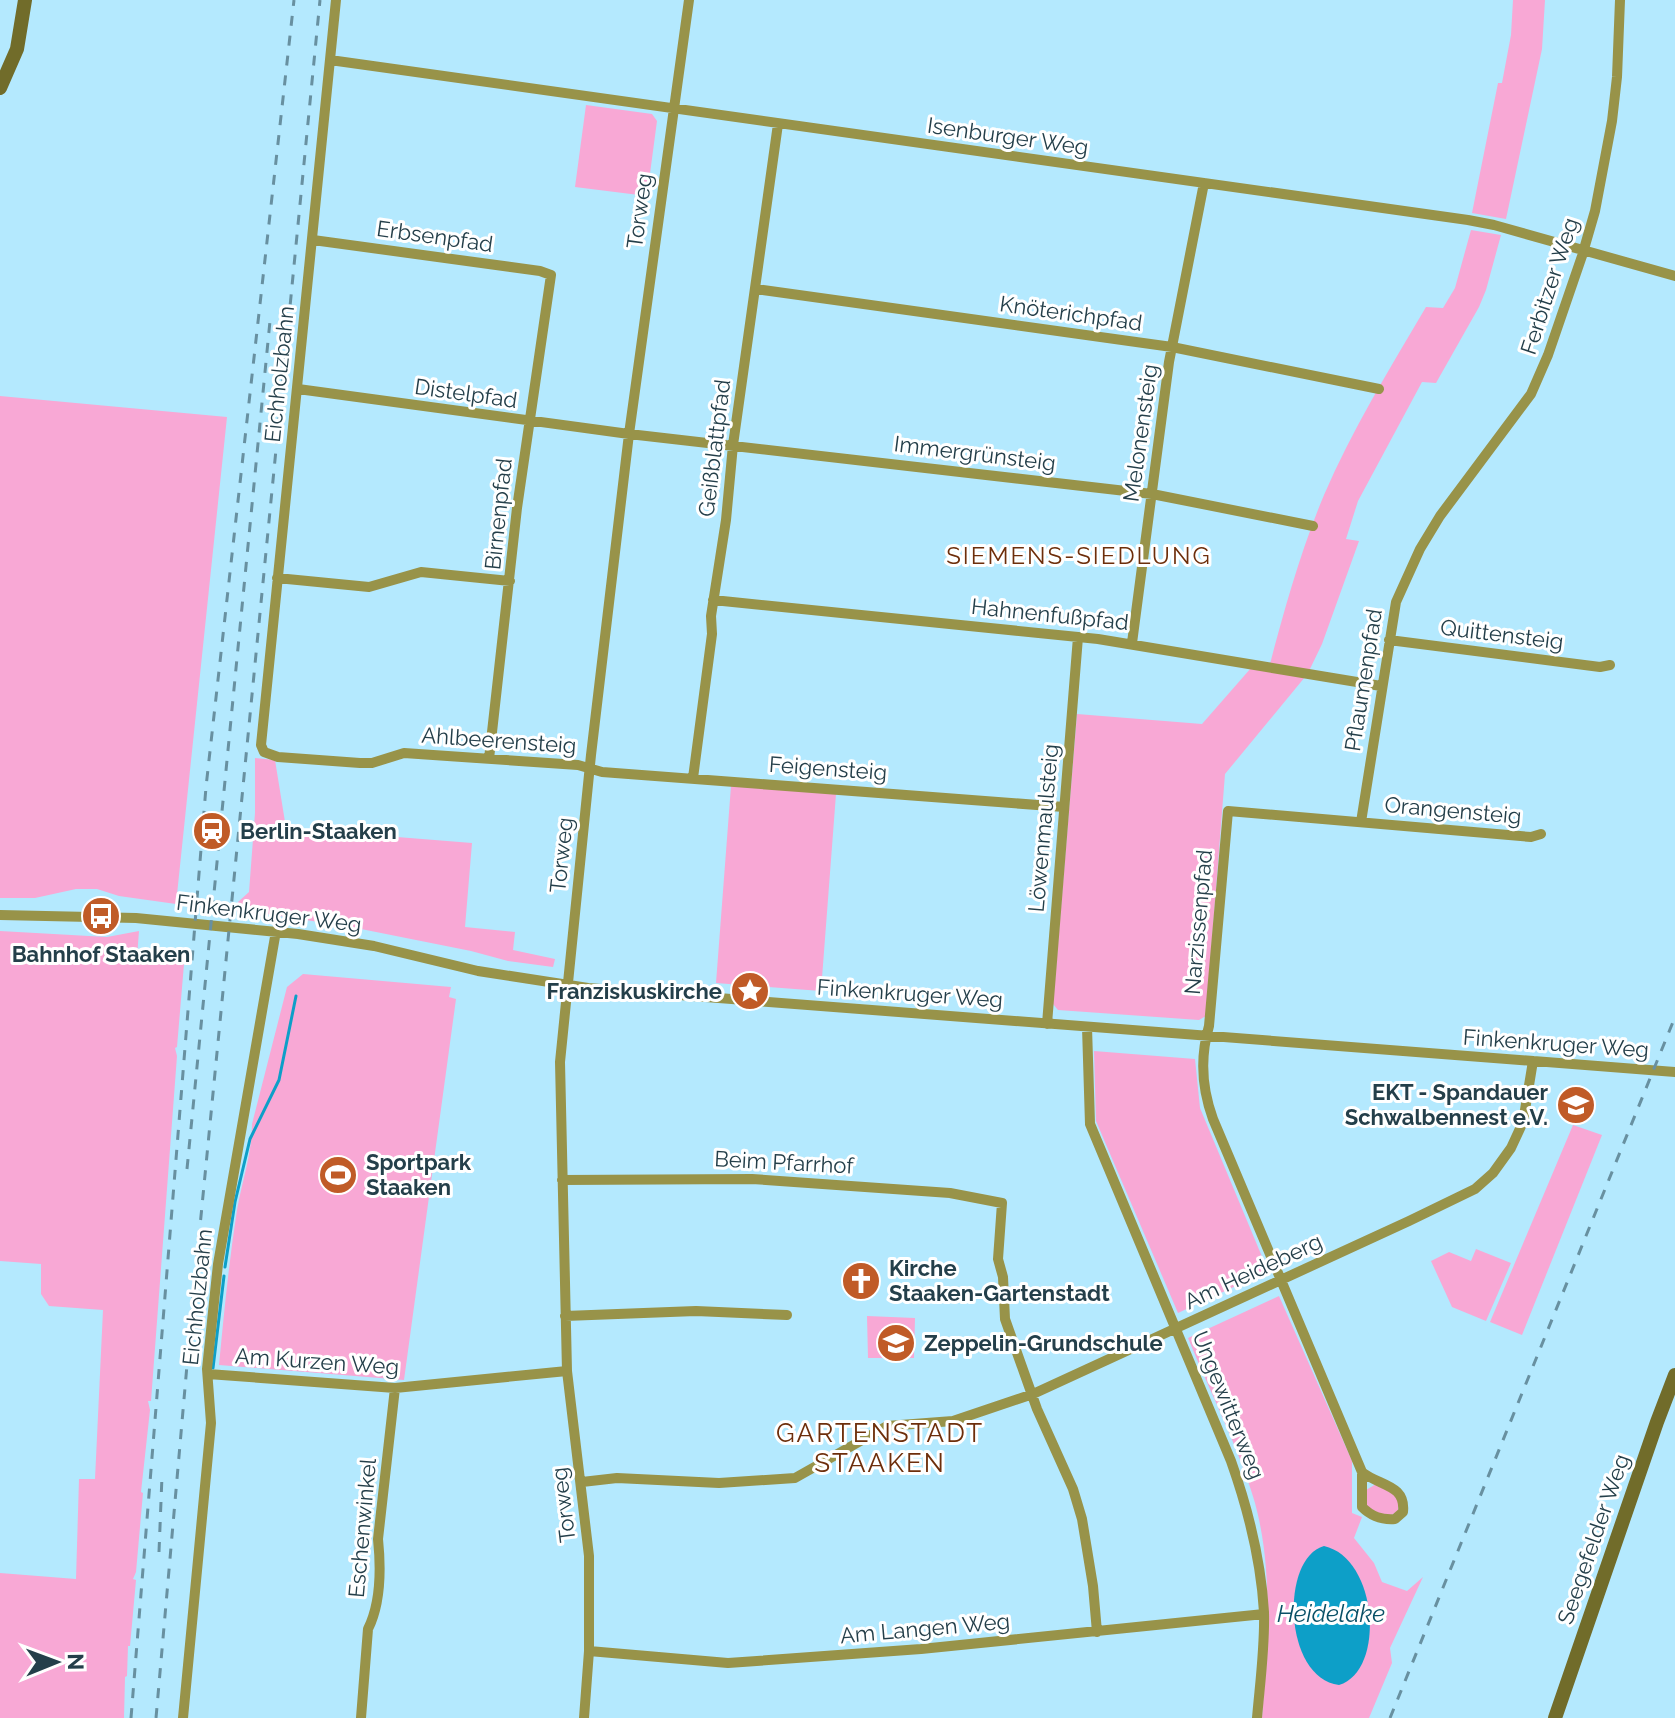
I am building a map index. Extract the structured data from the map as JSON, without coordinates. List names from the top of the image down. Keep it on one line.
{"streets":{"street":["Isenburger Weg","Torweg","Erbsenpfad","Ferbitzer Weg","Knöterichpfad","Eichholzbahn","Distelpfad","Melonensteig","Geißblattpfad","Immergrünsteig","Birnenpfad","Hahnenfußpfad","Quittensteig","Pflaumenpfad","Ahlbeerensteig","Feigensteig","Orangensteig","Löwenmaulsteig","Finkenkruger Weg","Narzissenpfad","Beim Pfarrhof","Am Heideberg","Am Kurzen Weg","Ungewitterweg","Eschenwinkel","Seegefelder Weg","Am Langen Weg"]},"crossings":[["Isenburger Weg","Torweg"],["Isenburger Weg","Ferbitzer Weg"],["Isenburger Weg","Eichholzbahn"],["Isenburger Weg","Melonensteig"],["Isenburger Weg","Geißblattpfad"],["Torweg","Distelpfad"],["Torweg","Immergrünsteig"],["Torweg","Ahlbeerensteig"],["Torweg","Feigensteig"],["Torweg","Finkenkruger Weg"],["Torweg","Beim Pfarrhof"],["Torweg","Am Heideberg"],["Torweg","Am Kurzen Weg"],["Torweg","Am Langen Weg"],["Erbsenpfad","Eichholzbahn"],["Erbsenpfad","Birnenpfad"],["Ferbitzer Weg","Pflaumenpfad"],["Knöterichpfad","Melonensteig"],["Knöterichpfad","Geißblattpfad"],["Eichholzbahn","Distelpfad"],["Eichholzbahn","Ahlbeerensteig"],["Eichholzbahn","Finkenkruger Weg"],["Eichholzbahn","Am Kurzen Weg"],["Distelpfad","Immergrünsteig"],["Distelpfad","Birnenpfad"],["Melonensteig","Immergrünsteig"],["Melonensteig","Hahnenfußpfad"],["Geißblattpfad","Immergrünsteig"],["Geißblattpfad","Hahnenfußpfad"],["Geißblattpfad","Feigensteig"],["Birnenpfad","Ahlbeerensteig"],["Hahnenfußpfad","Pflaumenpfad"],["Hahnenfußpfad","Löwenmaulsteig"],["Quittensteig","Pflaumenpfad"],["Pflaumenpfad","Orangensteig"],["Pflaumenpfad","Narzissenpfad"],["Ahlbeerensteig","Feigensteig"],["Feigensteig","Löwenmaulsteig"],["Orangensteig","Narzissenpfad"],["Löwenmaulsteig","Finkenkruger Weg"],["Finkenkruger Weg","Narzissenpfad"],["Finkenkruger Weg","Am Heideberg"],["Finkenkruger Weg","Ungewitterweg"],["Beim Pfarrhof","Am Heideberg"],["Am Heideberg","Ungewitterweg"],["Am Kurzen Weg","Eschenwinkel"],["Ungewitterweg","Am Langen Weg"]],"districts":["SIEMENS-SIEDLUNG","GARTENSTADT STAAKEN"],"water":["Heidelake"],"places":{"station":["Berlin-Staaken"],"bus stop":["Bahnhof Staaken"],"place":["Franziskuskirche"],"school or university":["EKT - Spandauer Schwalbennest e.V.","Zeppelin-Grundschule"],"sports":["Sportpark Staaken"],"church":["Kirche Staaken-Gartenstadt"]},"north":"right"}
